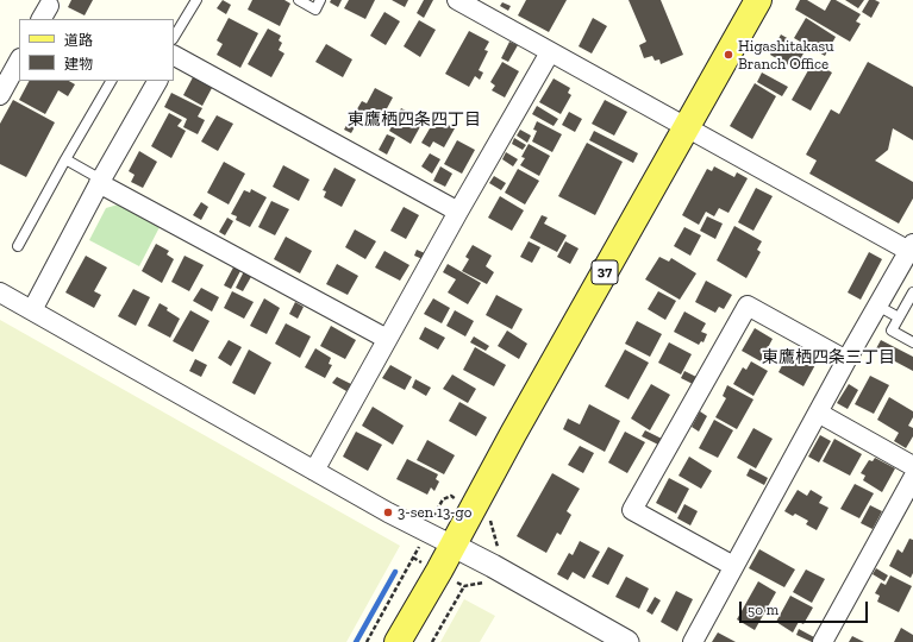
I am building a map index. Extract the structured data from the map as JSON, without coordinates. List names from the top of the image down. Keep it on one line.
{"streets":{"main road":["37"]},"districts":["東鷹栖四条四丁目","東鷹栖四条三丁目"],"places":["Higashitakasu Branch Office","3-sen 13-go"],"legend":["道路","建物"],"scale_bar":"50 m"}
